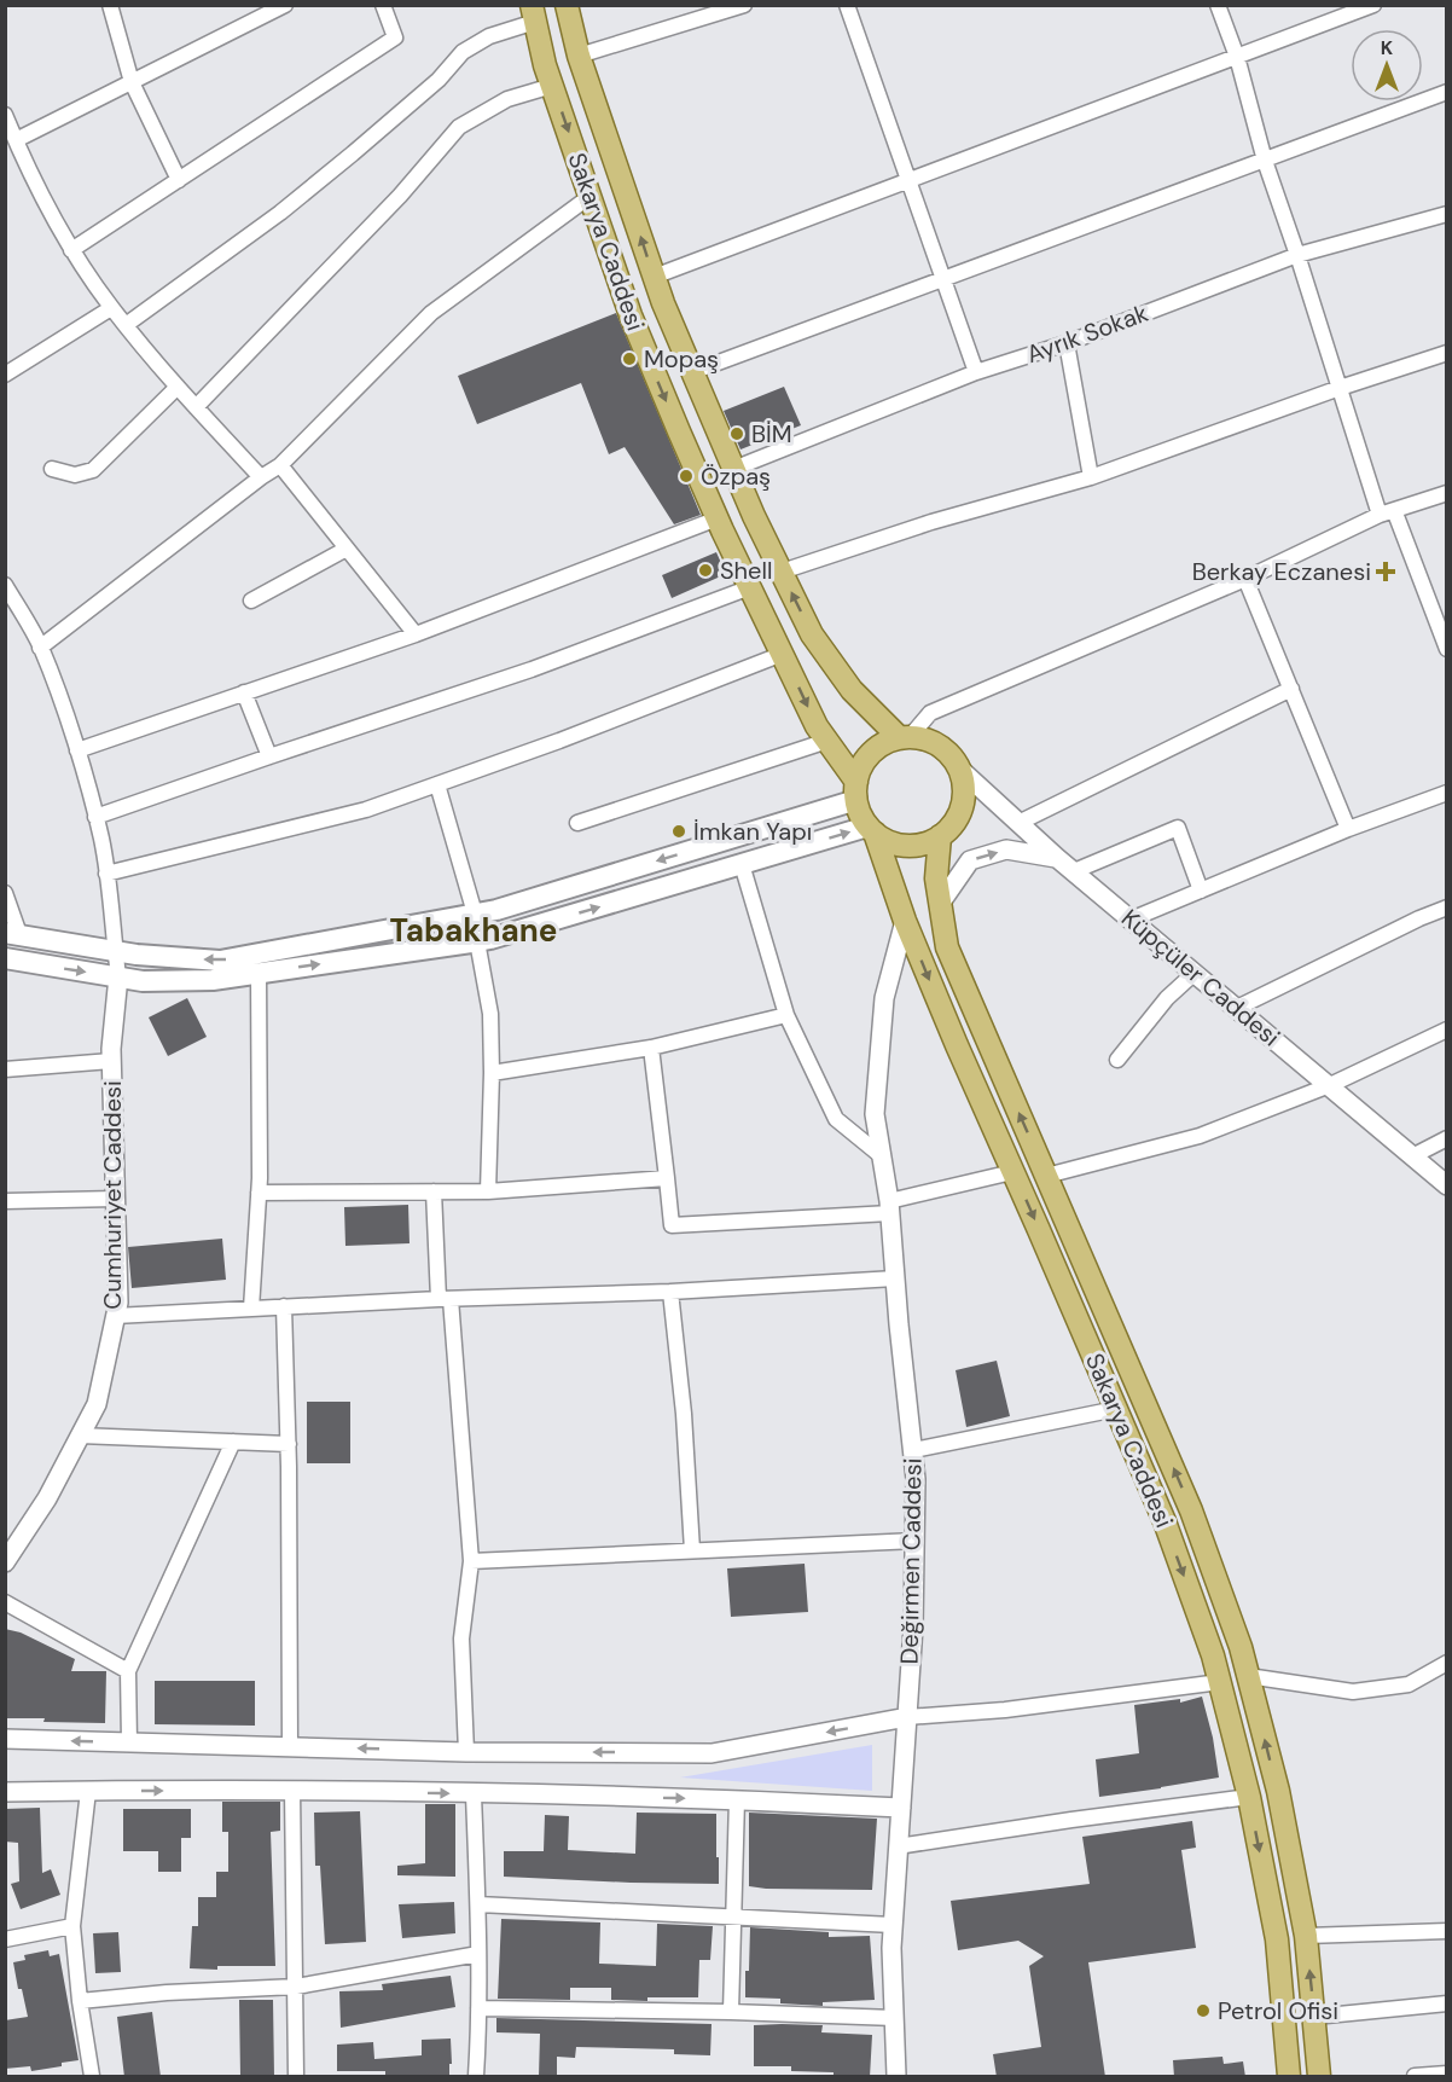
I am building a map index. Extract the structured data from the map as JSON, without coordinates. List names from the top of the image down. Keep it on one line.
{"streets":{"main road":["Sakarya Caddesi"],"street":["Ayrık Sokak","Küpçüler Caddesi","Cumhuriyet Caddesi","Değirmen Caddesi"]},"crossings":[["Sakarya Caddesi","Ayrık Sokak"],["Sakarya Caddesi","Küpçüler Caddesi"],["Sakarya Caddesi","Değirmen Caddesi"]],"districts":["Tabakhane"],"places":{"other":["Mopaş","BİM","Özpaş","Shell","İmkan Yapı","Petrol Ofisi"],"health":["Berkay Eczanesi"]},"north":"top"}
